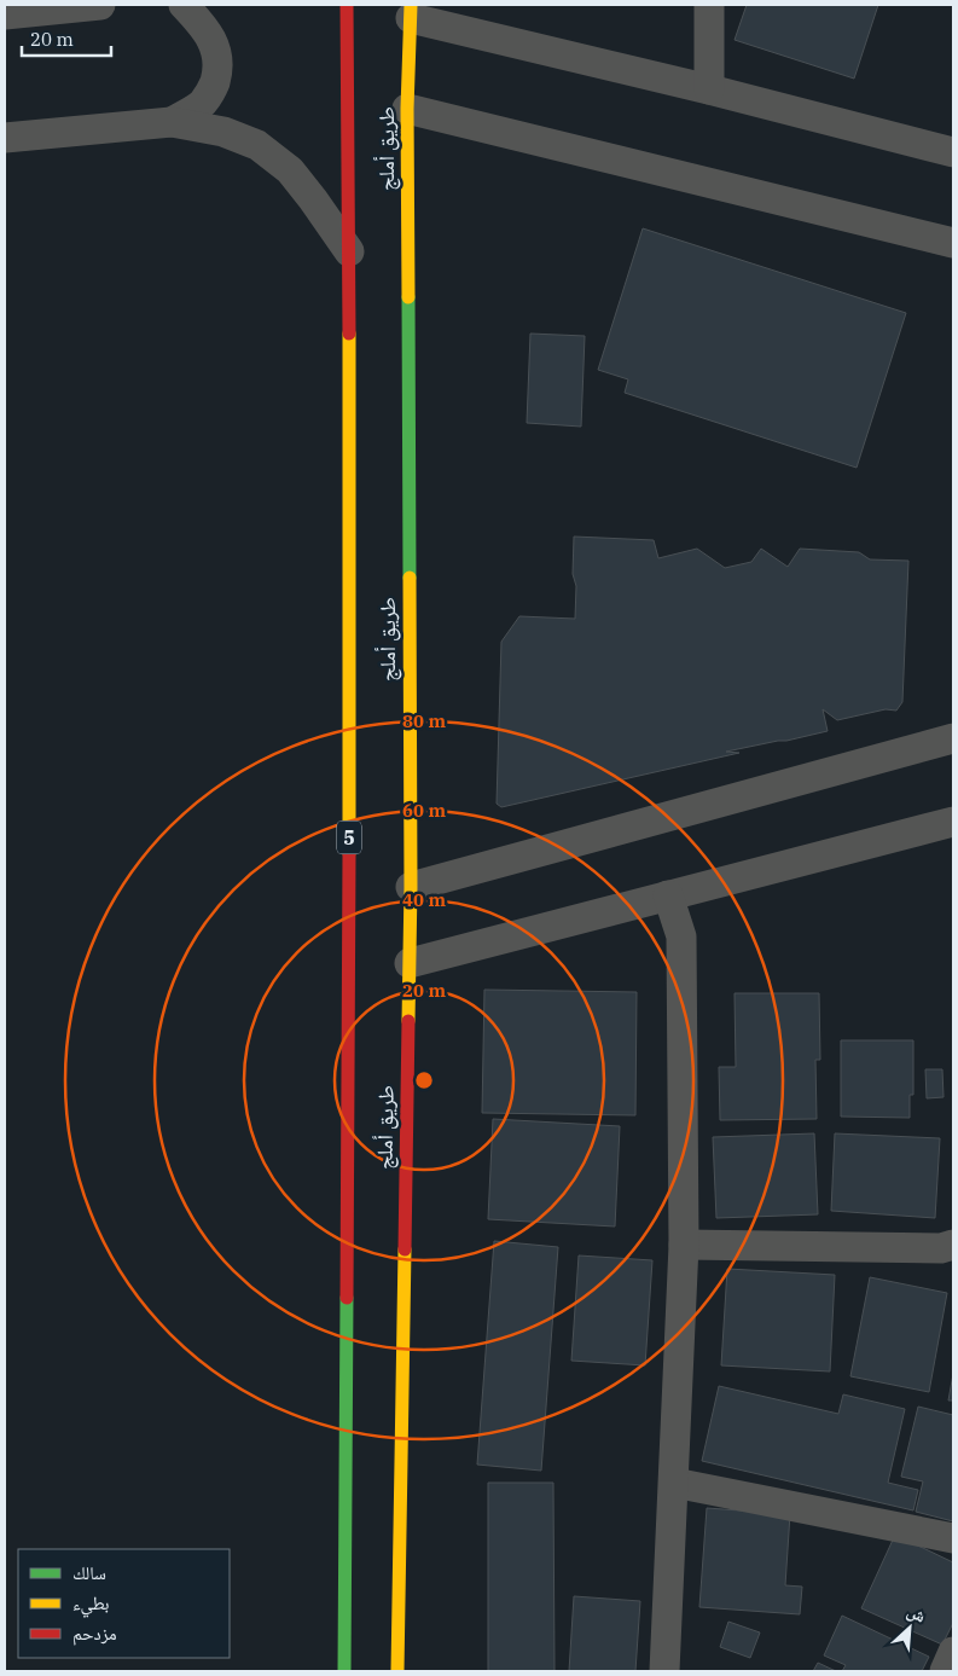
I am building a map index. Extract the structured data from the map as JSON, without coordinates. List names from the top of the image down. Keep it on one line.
{"streets":{"highway":["طريق أملج","5"]},"legend":["سالك","بطيء","مزدحم"],"scale_bar":"20 m","north":"top right","rings":["80 m","60 m","40 m","20 m"]}
